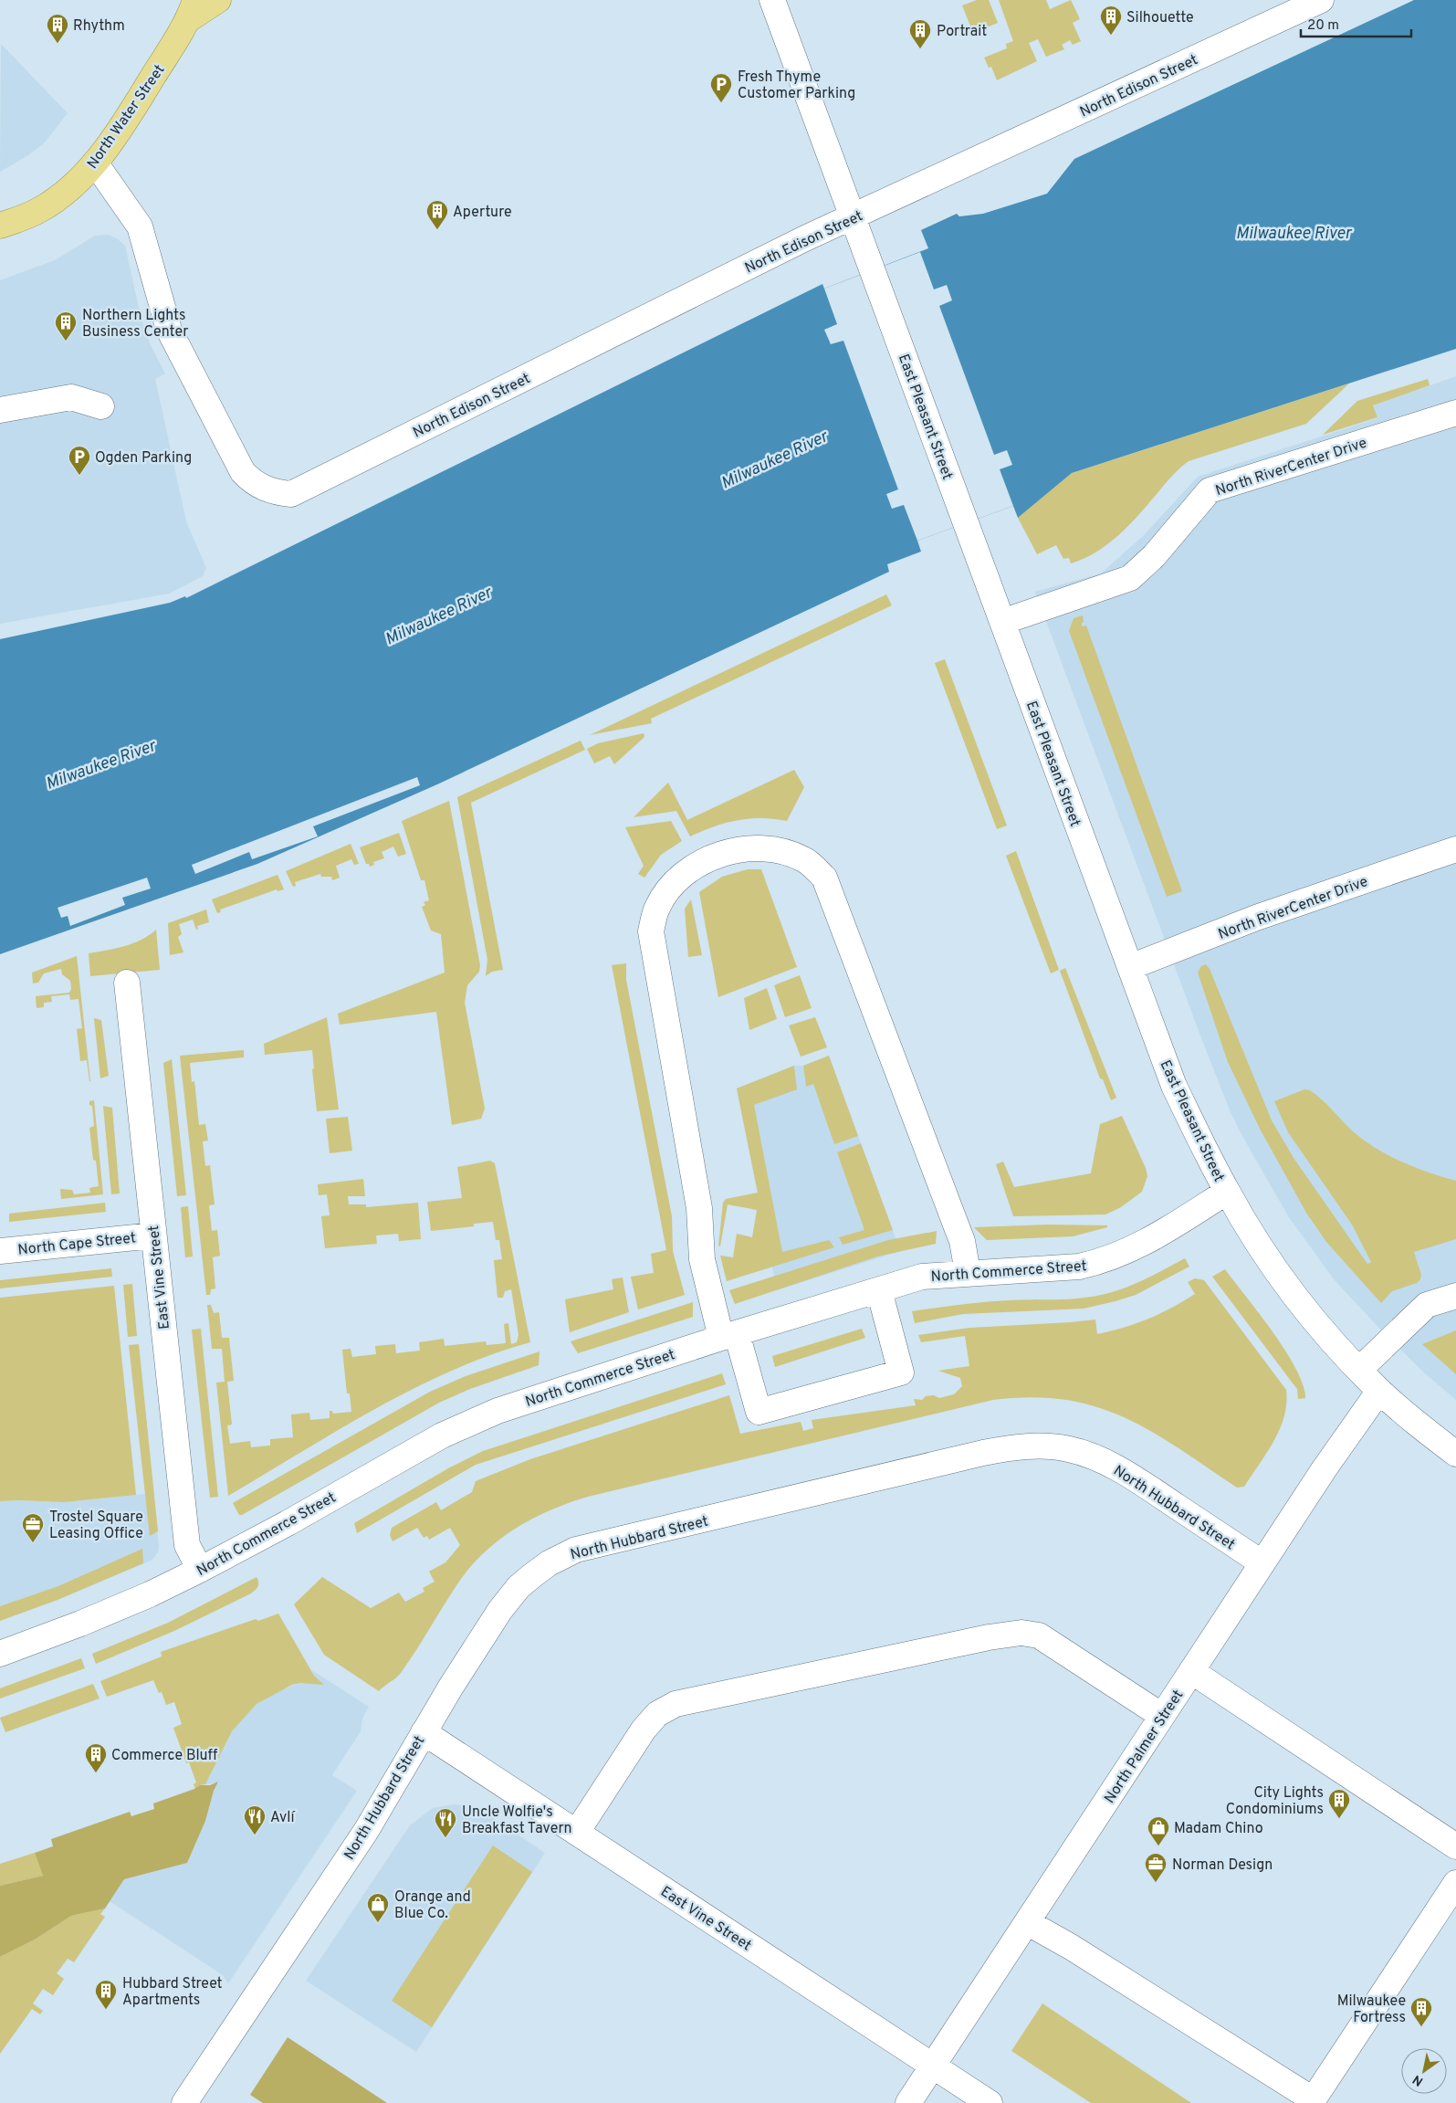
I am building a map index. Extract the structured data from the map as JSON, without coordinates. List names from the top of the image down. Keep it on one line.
{"streets":{"main road":["North Water Street"],"street":["North Edison Street","East Pleasant Street","North RiverCenter Drive","North Cape Street","North Commerce Street","East Vine Street","North Hubbard Street","North Palmer Street"]},"crossings":[["North Edison Street","North Water Street"],["North Edison Street","East Pleasant Street"],["East Pleasant Street","North RiverCenter Drive"],["East Pleasant Street","North Commerce Street"],["East Pleasant Street","North Palmer Street"],["North Cape Street","East Vine Street"],["North Commerce Street","East Vine Street"],["East Vine Street","North Hubbard Street"],["East Vine Street","North Palmer Street"],["North Hubbard Street","North Palmer Street"]],"water":["Milwaukee River"],"places":{"building":["Silhouette","Rhythm","Portrait","Aperture","Northern Lights Business Center","Commerce Bluff","City Lights Condominiums","Hubbard Street Apartments","Milwaukee Fortress"],"parking":["Fresh Thyme Customer Parking","Ogden Parking"],"office":["Trostel Square Leasing Office","Norman Design"],"restaurant":["Avlí","Uncle Wolfie's Breakfast Tavern"],"shop":["Madam Chino","Orange and Blue Co."]},"scale_bar":"20 m","north":"bottom left"}
